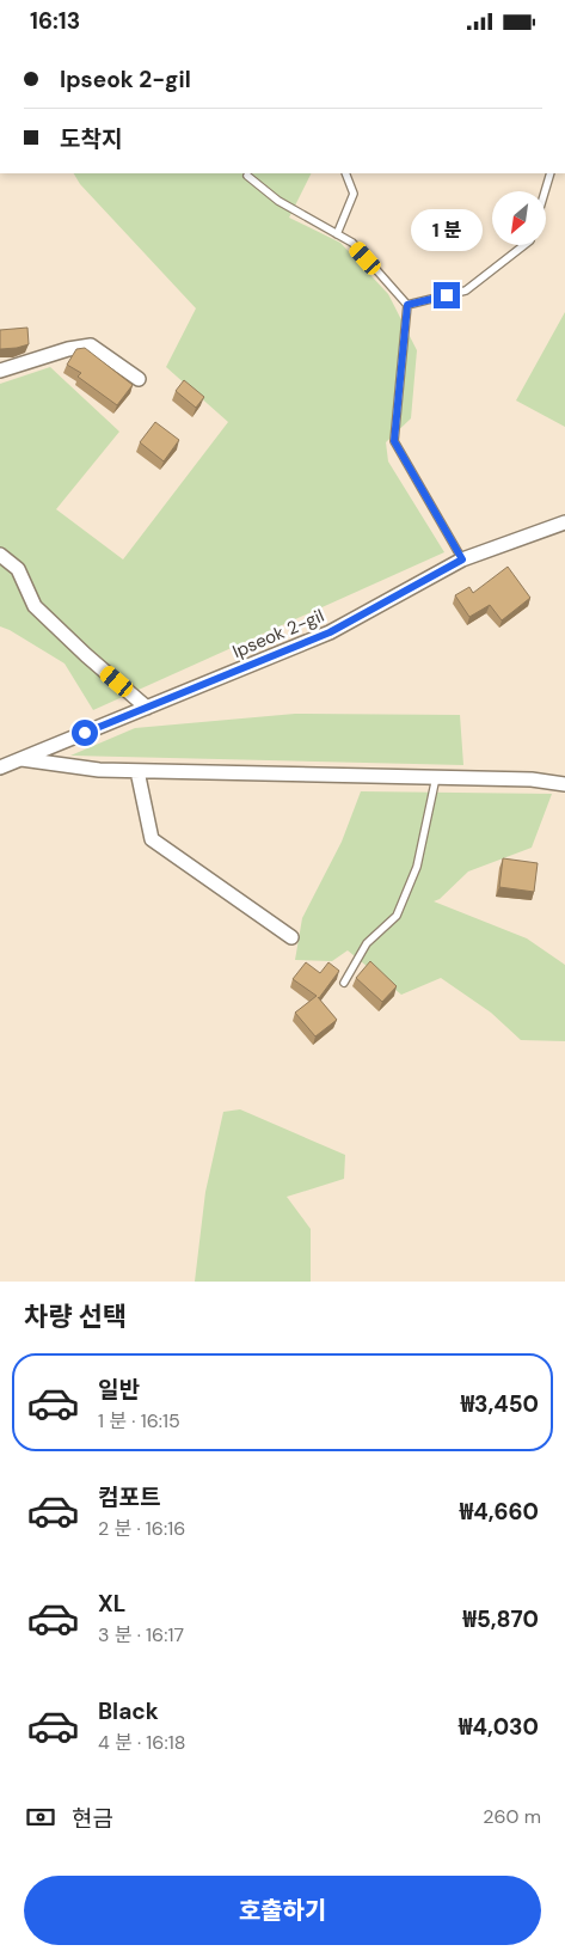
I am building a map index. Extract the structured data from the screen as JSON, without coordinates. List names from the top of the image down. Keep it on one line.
{"streets":{"street":["Ipseok 2-gil"]},"north":"bottom left","page":{"status":"16:13","banner":["Ipseok 2-gil","도착지"],"bubble":"1 분","heading":"차량 선택","list":[{"name":"일반","note":"1 분 · 16:15","value":"₩3,450"},{"name":"컴포트","note":"2 분 · 16:16","value":"₩4,660"},{"name":"XL","note":"3 분 · 16:17","value":"₩5,870"},{"name":"Black","note":"4 분 · 16:18","value":"₩4,030"}],"pay":["현금","260 m"],"buttons":"호출하기"}}
